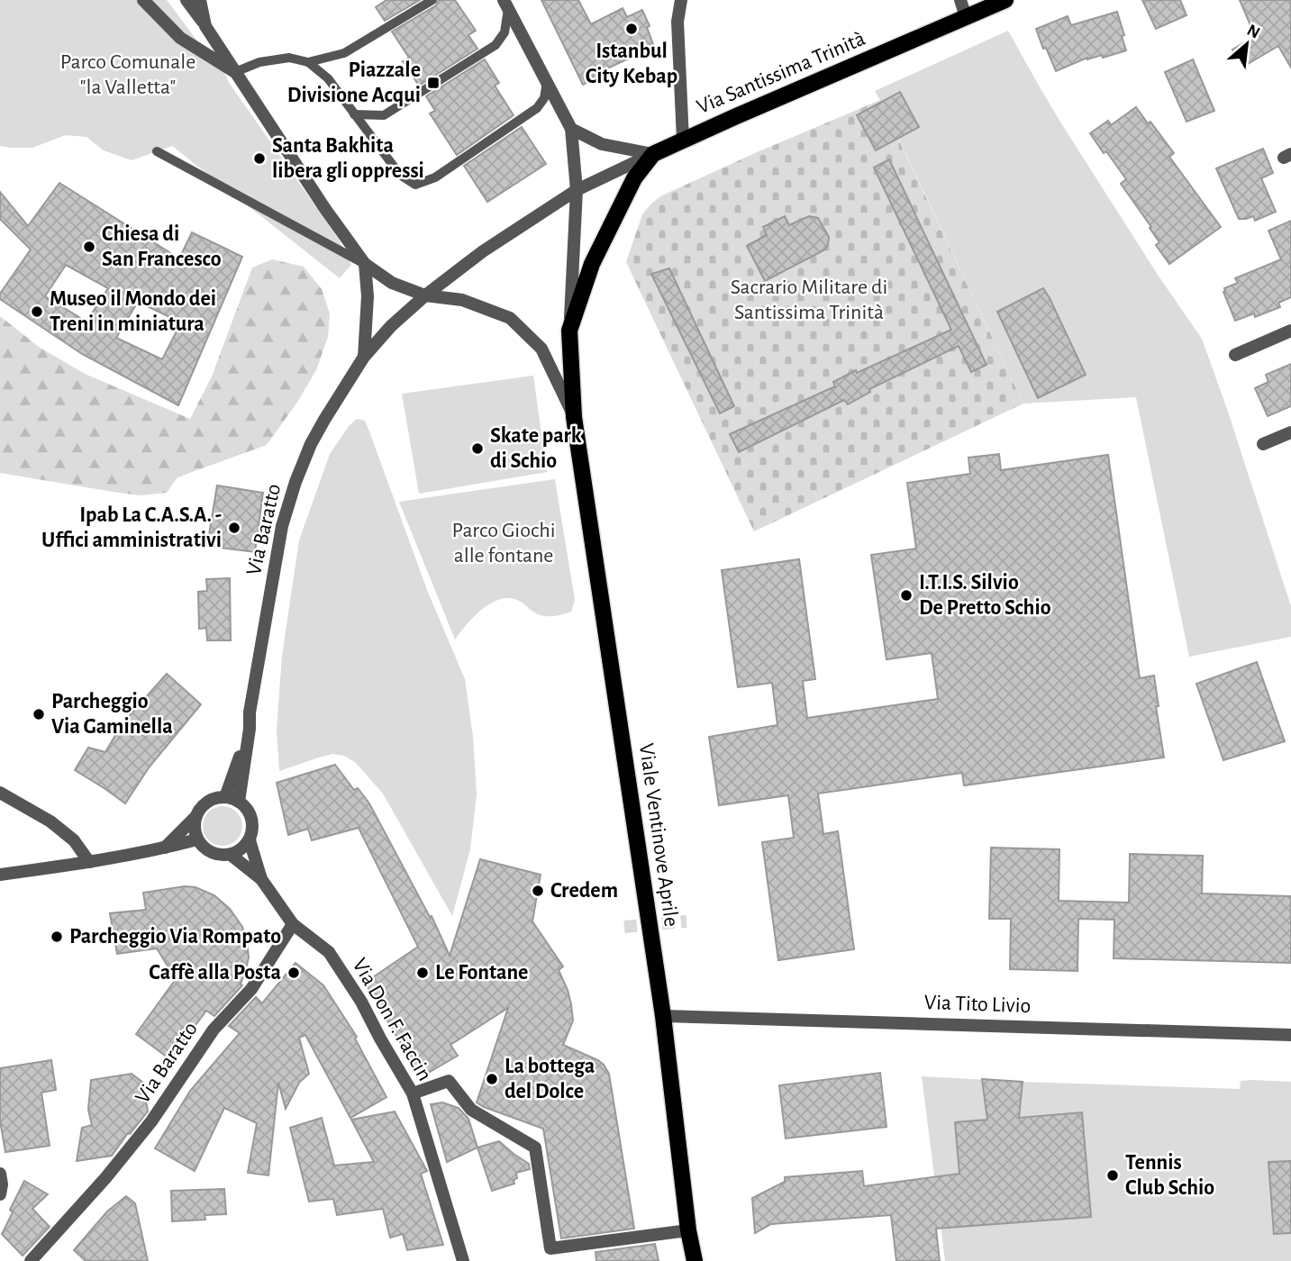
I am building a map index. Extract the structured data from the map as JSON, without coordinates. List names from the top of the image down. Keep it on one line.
{"streets":{"main road":["Via Santissima Trinità","Viale Ventinove Aprile"],"street":["Via Baratto","Via Tito Livio","Via Don F. Faccin"]},"crossings":[["Via Santissima Trinità","Via Baratto"],["Via Santissima Trinità","Viale Ventinove Aprile"],["Via Baratto","Viale Ventinove Aprile"],["Via Baratto","Via Don F. Faccin"],["Viale Ventinove Aprile","Via Tito Livio"]],"parks":["Parco Comunale \"la Valletta\"","Sacrario Militare di Santissima Trinità","Parco Giochi alle fontane"],"places":{"other":["Istanbul City Kebap","Santa Bakhita libera gli oppressi","Chiesa di San Francesco","Museo il Mondo dei Treni in miniatura","Skate park di Schio","Ipab La C.A.S.A. - Uffici amministrativi","I.T.I.S. Silvio De Pretto Schio","Parcheggio Via Gaminella","Credem","Parcheggio Via Rompato","Caffè alla Posta","Le Fontane","La bottega del Dolce","Tennis Club Schio"],"transit":["Piazzale Divisione Acqui"]},"north":"top right"}
